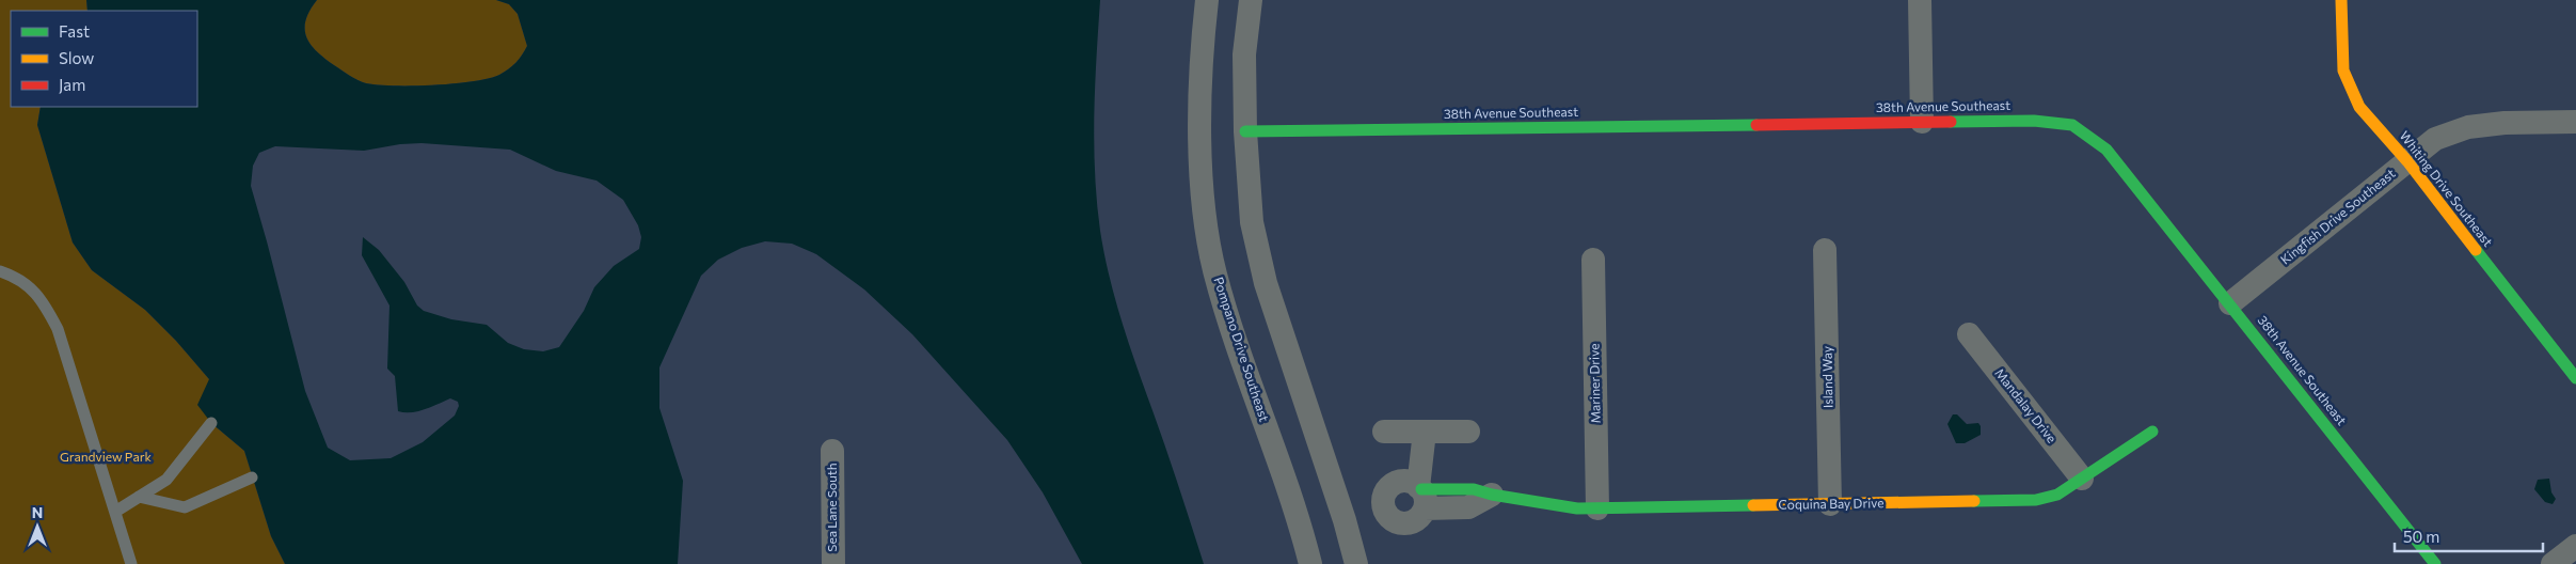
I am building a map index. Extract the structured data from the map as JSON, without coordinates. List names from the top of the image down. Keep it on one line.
{"streets":{"street":["38th Avenue Southeast","Whiting Drive Southeast","Kingfish Drive Southeast","Pompano Drive Southeast","Island Way","Mariner Drive","Mandalay Drive","Coquina Bay Drive","Sea Lane South"]},"crossings":[["38th Avenue Southeast","Kingfish Drive Southeast"],["Whiting Drive Southeast","Kingfish Drive Southeast"],["Island Way","Coquina Bay Drive"],["Mariner Drive","Coquina Bay Drive"],["Mandalay Drive","Coquina Bay Drive"]],"parks":["Grandview Park"],"legend":["Fast","Slow","Jam"],"scale_bar":"50 m","north":"top"}
